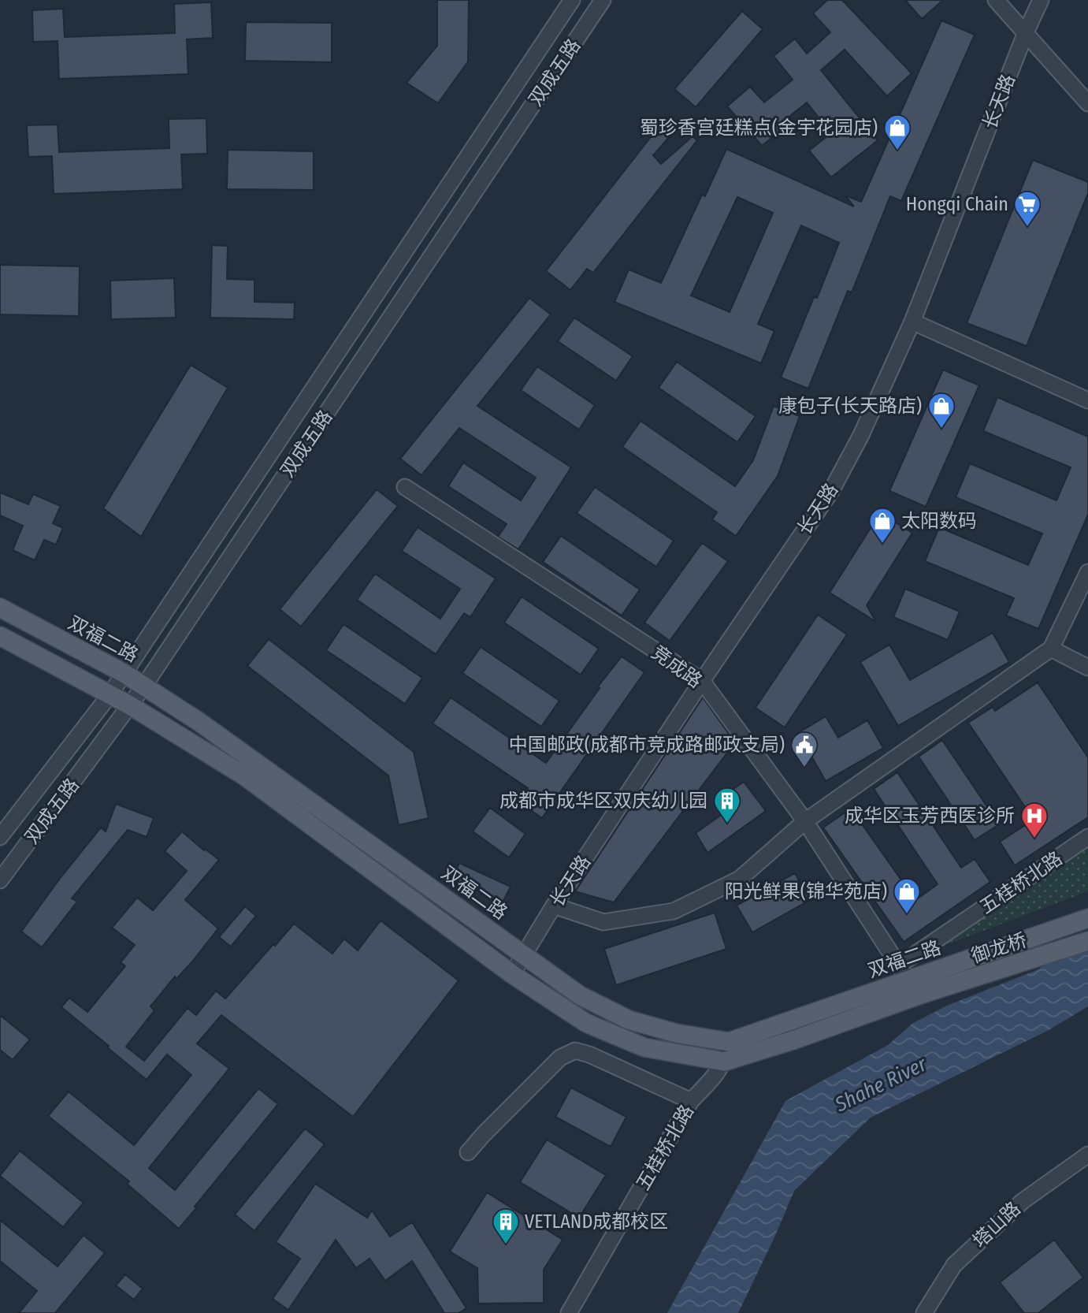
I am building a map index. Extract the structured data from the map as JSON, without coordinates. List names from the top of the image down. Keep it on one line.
{"streets":{"main road":["双福二路","御龙桥"],"street":["双成五路","长天路","竞成路","五桂桥北路","塔山路"]},"crossings":[["双成五路","双福二路"],["长天路","双福二路"],["长天路","竞成路"],["双福二路","竞成路"],["双福二路","五桂桥北路"],["双福二路","御龙桥"],["竞成路","五桂桥北路"]],"water":["Shahe River"],"places":{"shop":["蜀珍香宫廷糕点(金宇花园店)","康包子(长天路店)","太阳数码","阳光鲜果(锦华苑店)"],"supermarket":["Hongqi Chain"],"public building":["中国邮政(成都市竞成路邮政支局)"],"building":["成都市成华区双庆幼儿园","VETLAND成都校区"],"hospital":["成华区玉芳西医诊所"]}}
